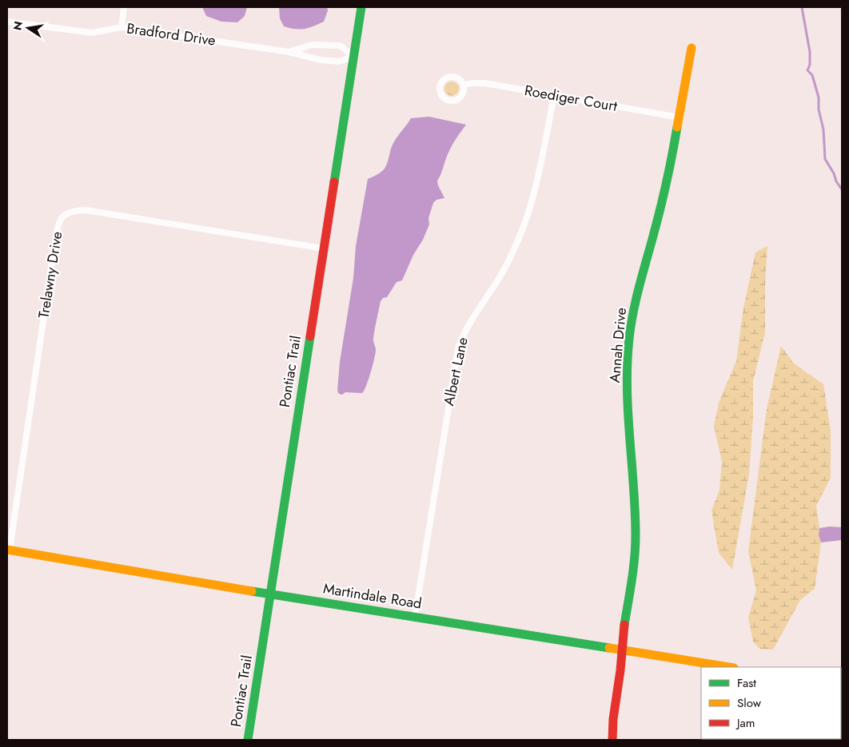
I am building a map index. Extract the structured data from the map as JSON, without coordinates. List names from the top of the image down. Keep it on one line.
{"streets":{"street":["Bradford Drive","Roediger Court","Trelawny Drive","Annah Drive","Pontiac Trail","Albert Lane","Martindale Road"]},"crossings":[["Bradford Drive","Pontiac Trail"],["Roediger Court","Annah Drive"],["Roediger Court","Albert Lane"],["Trelawny Drive","Pontiac Trail"],["Trelawny Drive","Martindale Road"],["Annah Drive","Martindale Road"],["Pontiac Trail","Martindale Road"],["Albert Lane","Martindale Road"]],"legend":["Fast","Slow","Jam"],"north":"left"}
